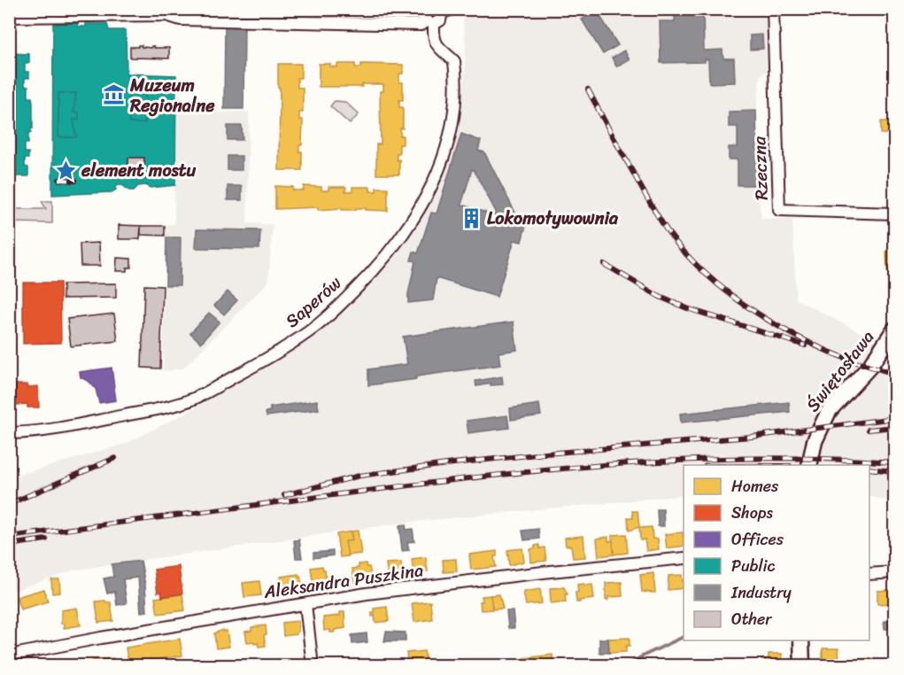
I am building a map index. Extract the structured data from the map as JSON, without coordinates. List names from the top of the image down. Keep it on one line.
{"streets":{"street":["Rzeczna","Saperów","Świętosława","Aleksandra Puszkina"]},"places":{"museum":["Muzeum Regionalne"],"place":["element mostu"],"building":["Lokomotywownia"]},"legend":["Homes","Shops","Offices","Public","Industry","Other"]}
